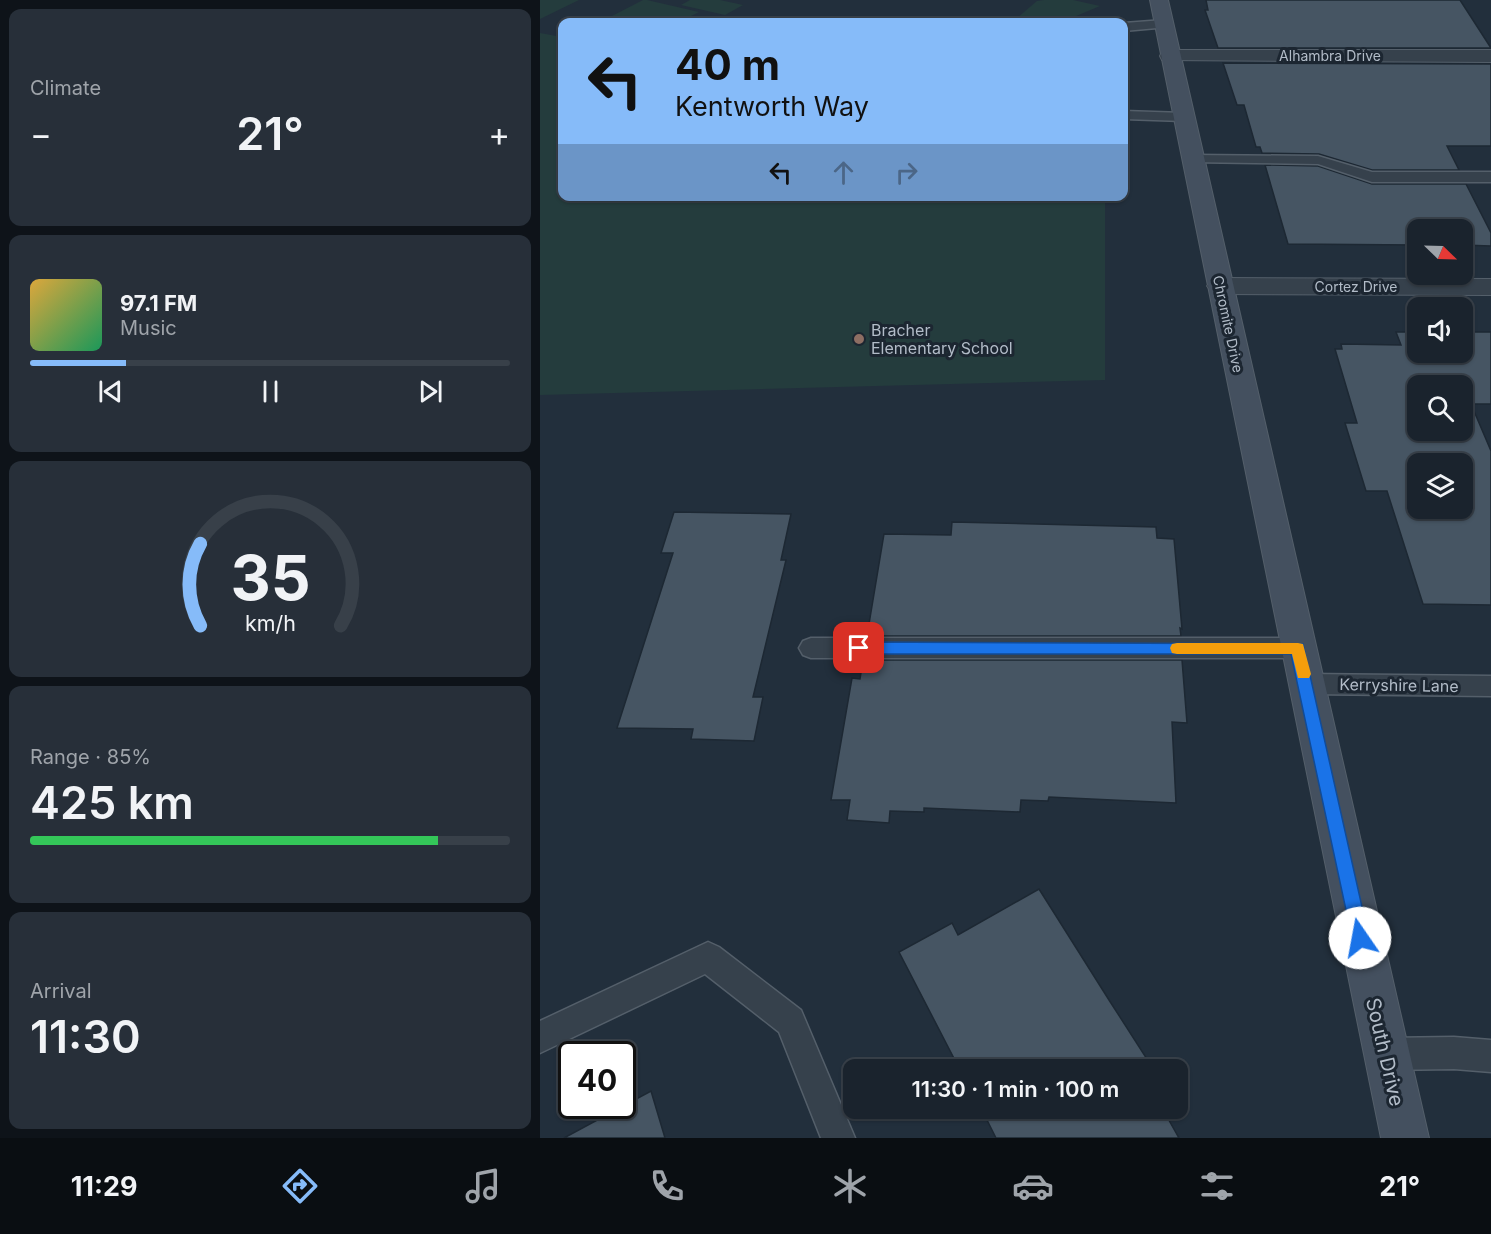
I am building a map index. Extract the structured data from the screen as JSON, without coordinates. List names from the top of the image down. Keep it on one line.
{"streets":{"street":["Alhambra Drive","Cortez Drive","Chromite Drive","South Drive"],"lane":["Kerryshire Lane"]},"crossings":[["Alhambra Drive","Chromite Drive"],["Cortez Drive","Chromite Drive"],["Chromite Drive","Kerryshire Lane"],["Chromite Drive","South Drive"],["Kerryshire Lane","South Drive"]],"places":["Bracher Elementary School"],"north":"bottom right","page":{"tile":["Climate",["Range · 85%","425 km"],["Arrival","11:30"]],"turn":["40 m","Kentworth Way"],"heat":["−","21°","+"],"song":["97.1 FM","Music"],"limit":"40","trip":"11:30 · 1 min · 100 m","tabs":["11:29","21°"],"gauge":["35","km/h"]}}
